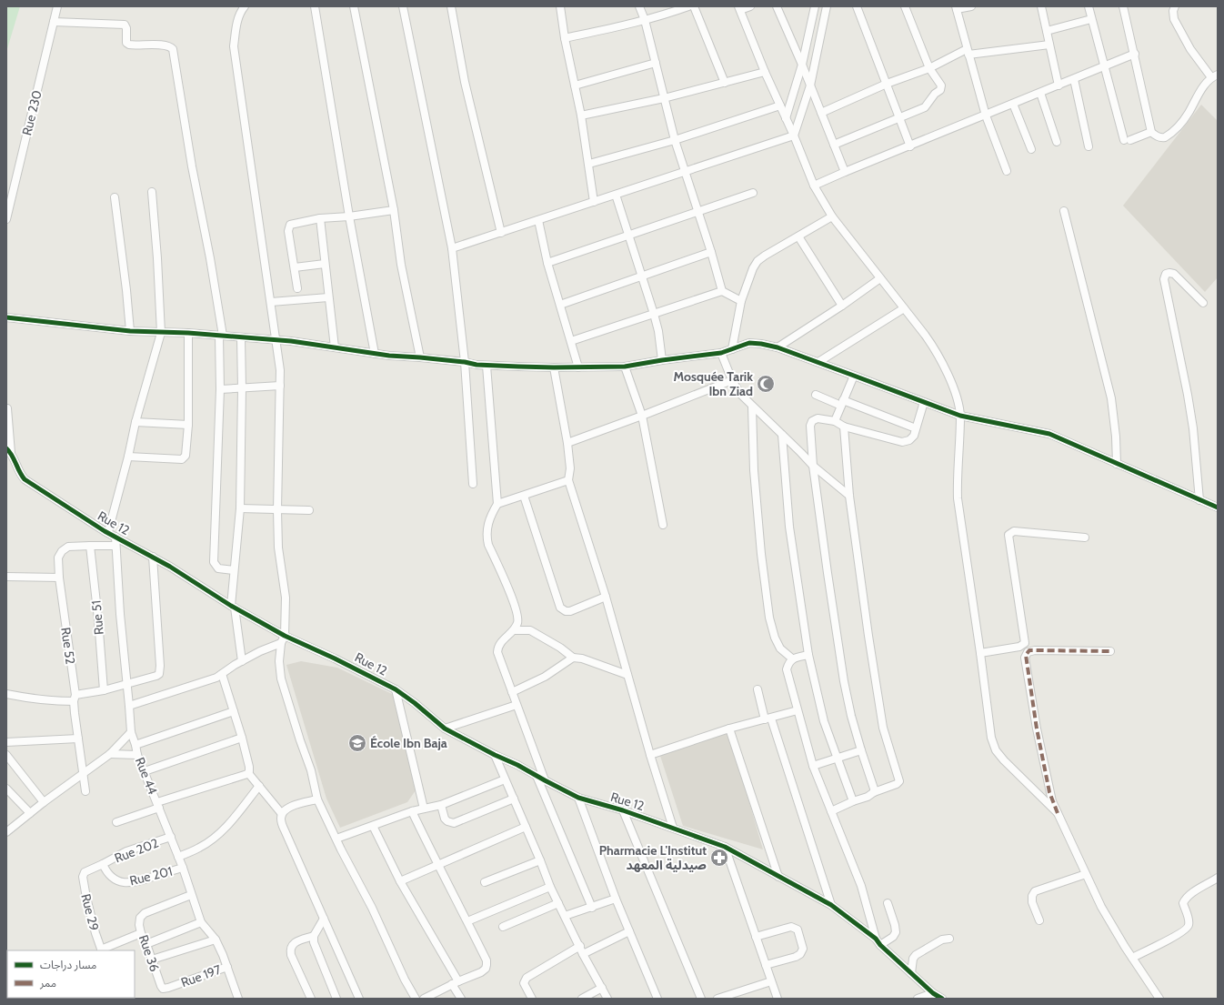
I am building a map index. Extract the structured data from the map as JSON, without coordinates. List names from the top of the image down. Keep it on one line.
{"streets":{"street":["Rue 230","Rue 12","Rue 51","Rue 52","Rue 44","Rue 202","Rue 201","Rue 29","Rue 36","Rue 197"]},"crossings":[["Rue 12","Rue 44"],["Rue 51","Rue 52"],["Rue 52","Rue 44"],["Rue 44","Rue 202"],["Rue 44","Rue 201"],["Rue 44","Rue 36"],["Rue 44","Rue 197"],["Rue 202","Rue 201"],["Rue 202","Rue 29"],["Rue 201","Rue 29"],["Rue 36","Rue 197"]],"places":{"mosque":["Mosquée Tarik Ibn Ziad"],"school or university":["École Ibn Baja"],"pharmacy":["Pharmacie L'Institut صيدلية المعهد"]},"legend":["مسار دراجات","ممر"]}
